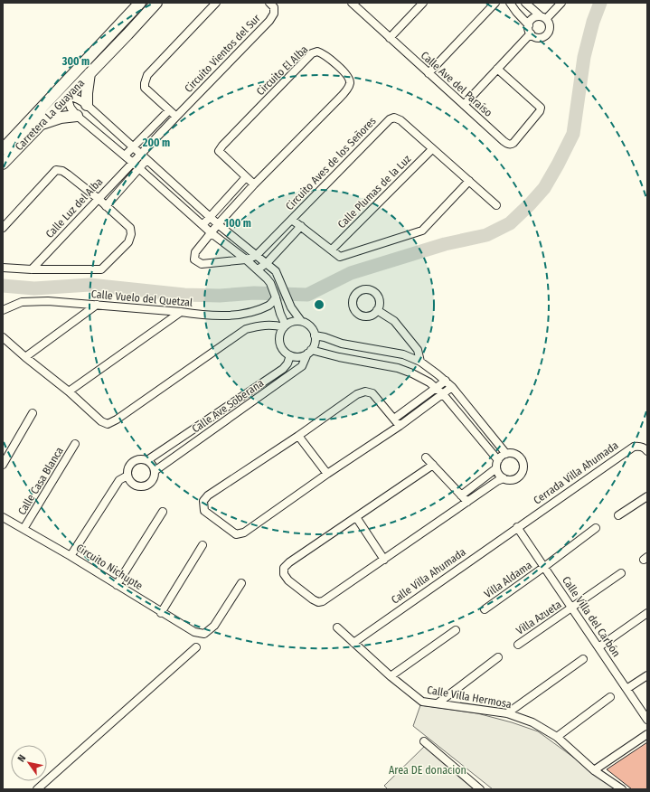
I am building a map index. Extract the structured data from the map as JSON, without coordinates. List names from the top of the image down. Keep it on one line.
{"streets":{"main road":["Carretera La Guayana"],"street":["Circuito Vientos del Sur","Circuito El Alba","Calle Ave del Paraíso","Circuito Aves de los Señores","Calle Plumas de la Luz","Calle Luz del Alba","Calle Vuelo del Quetzal","Calle Ave Soberana","Cerrada Villa Ahumada","Calle Casa Blanca","Circuito Nichupte","Calle Villa Ahumada","Villa Aldama","Calle Villa del Carbón","Villa Azueta","Calle Villa Hermosa"]},"crossings":[["Circuito Vientos del Sur","Calle Luz del Alba"],["Circuito El Alba","Circuito Aves de los Señores"],["Circuito Aves de los Señores","Calle Plumas de la Luz"],["Cerrada Villa Ahumada","Calle Villa Ahumada"],["Cerrada Villa Ahumada","Calle Villa del Carbón"],["Calle Casa Blanca","Circuito Nichupte"],["Calle Villa Ahumada","Calle Villa del Carbón"],["Calle Villa Ahumada","Calle Villa Hermosa"],["Villa Aldama","Calle Villa del Carbón"],["Calle Villa del Carbón","Villa Azueta"]],"parks":["Area DE donacion"],"north":"top left","rings":["300 m","200 m","100 m"]}
